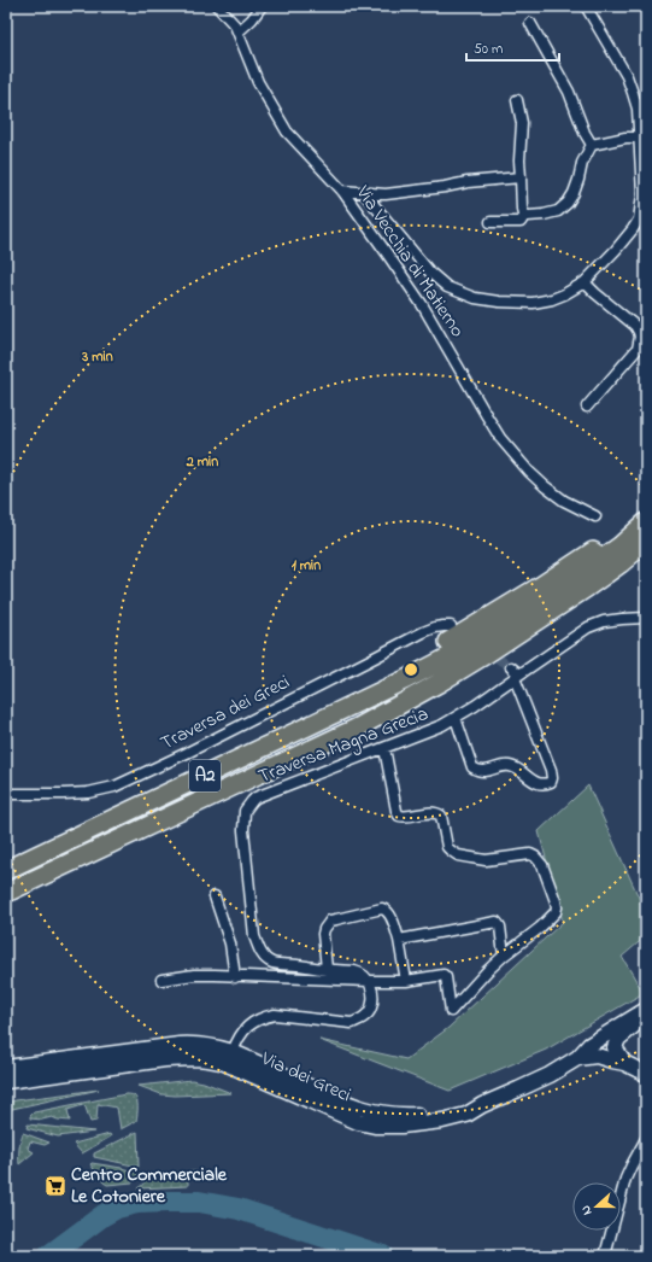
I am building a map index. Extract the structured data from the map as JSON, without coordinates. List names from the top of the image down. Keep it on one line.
{"streets":{"highway":["A2"],"main road":["Via dei Greci"],"street":["Via Vecchia di Matierno","Traversa dei Greci","Traversa Magna Grecia"]},"places":{"supermarket":["Centro Commerciale Le Cotoniere"]},"scale_bar":"50 m","north":"left","rings":["3 min","2 min","1 min"]}
